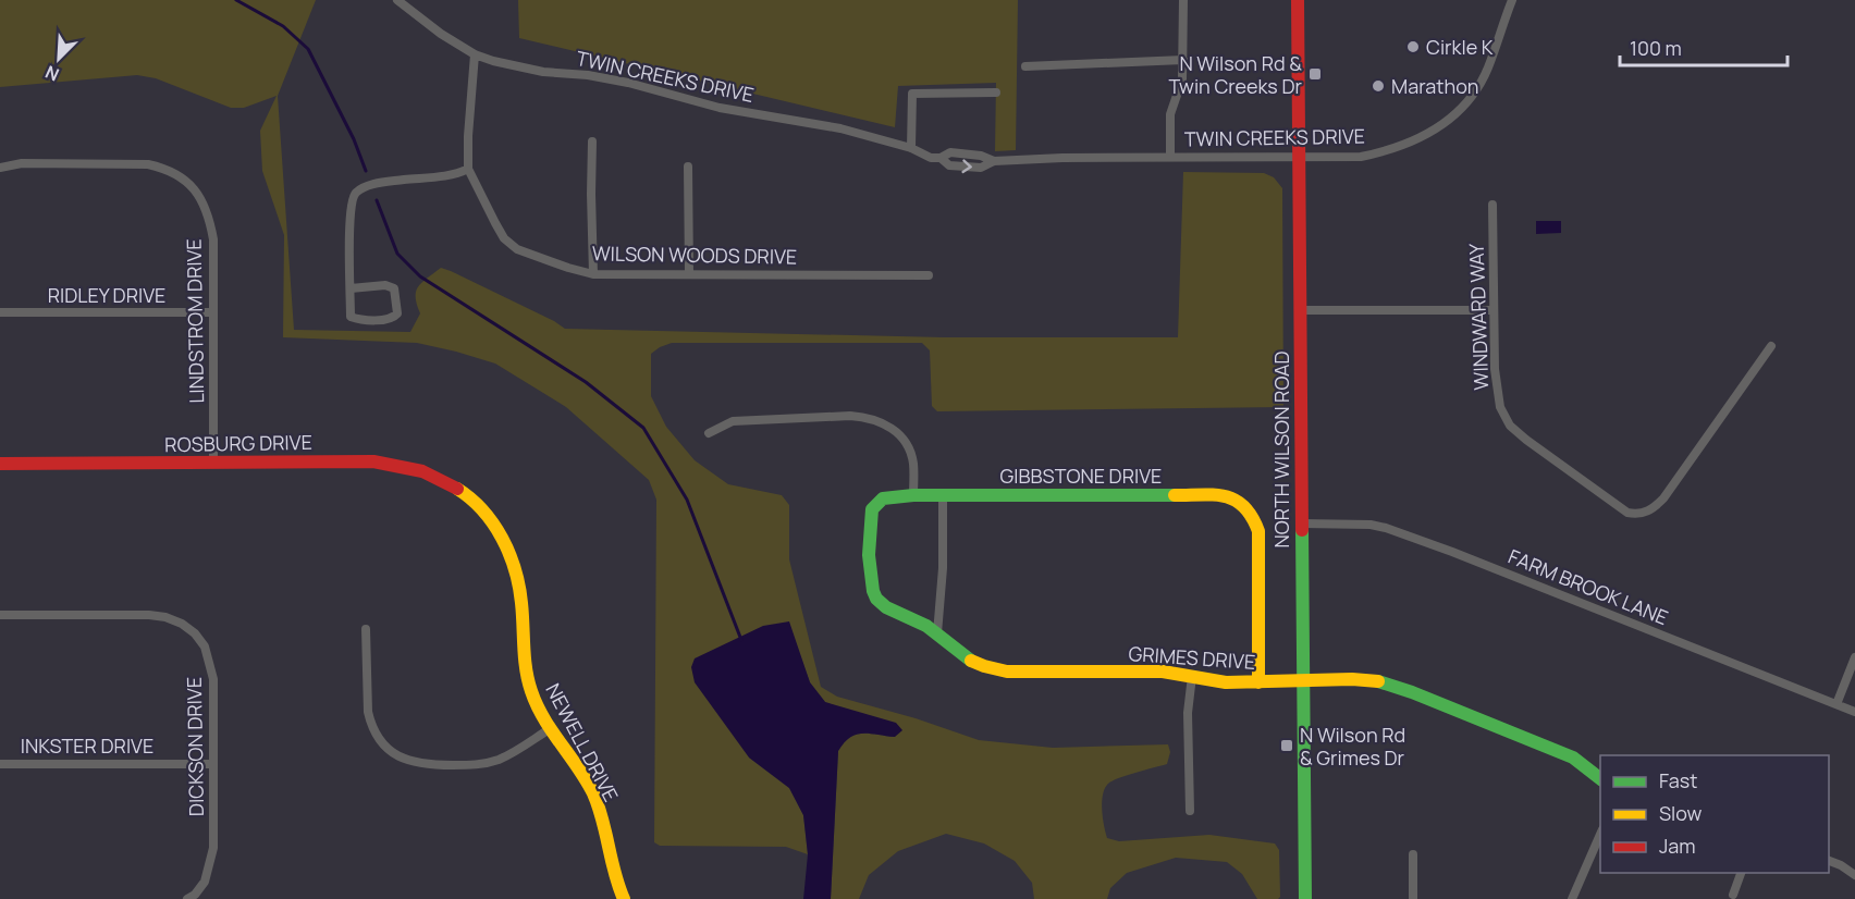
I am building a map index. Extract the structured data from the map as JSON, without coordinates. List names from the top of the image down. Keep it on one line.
{"streets":{"street":["TWIN CREEKS DRIVE","WILSON WOODS DRIVE","RIDLEY DRIVE","WINDWARD WAY","LINDSTROM DRIVE","ROSBURG DRIVE","NORTH WILSON ROAD","GIBBSTONE DRIVE","FARM BROOK LANE","GRIMES DRIVE","NEWELL DRIVE","INKSTER DRIVE","DICKSON DRIVE"]},"crossings":[["TWIN CREEKS DRIVE","WILSON WOODS DRIVE"],["TWIN CREEKS DRIVE","NORTH WILSON ROAD"],["RIDLEY DRIVE","LINDSTROM DRIVE"],["LINDSTROM DRIVE","ROSBURG DRIVE"],["ROSBURG DRIVE","NEWELL DRIVE"],["NORTH WILSON ROAD","FARM BROOK LANE"],["NORTH WILSON ROAD","GRIMES DRIVE"],["GIBBSTONE DRIVE","GRIMES DRIVE"],["INKSTER DRIVE","DICKSON DRIVE"]],"places":{"other":["Cirkle K","Marathon"],"transit":["N Wilson Rd & Twin Creeks Dr","N Wilson Rd & Grimes Dr"]},"legend":["Fast","Slow","Jam"],"scale_bar":"100 m","north":"bottom left"}
